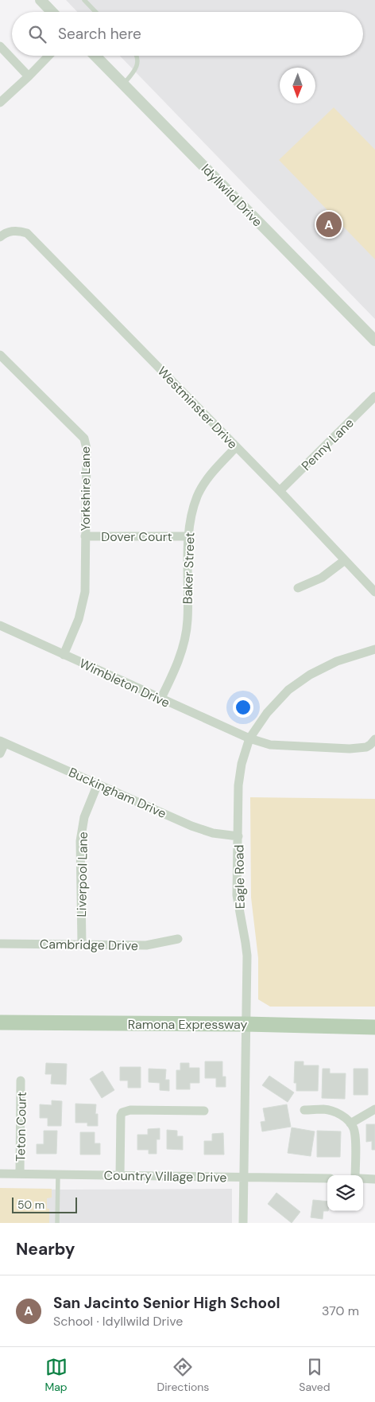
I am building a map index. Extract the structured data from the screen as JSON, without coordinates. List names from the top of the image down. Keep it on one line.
{"streets":{"main road":["Ramona Expressway"],"street":["Idyllwild Drive","Westminster Drive","Penny Lane","Yorkshire Lane","Dover Court","Baker Street","Wimbleton Drive","Buckingham Drive","Liverpool Lane","Eagle Road","Cambridge Drive","Teton Court","Country Village Drive"]},"crossings":[["Westminster Drive","Penny Lane"],["Westminster Drive","Baker Street"],["Yorkshire Lane","Dover Court"],["Yorkshire Lane","Wimbleton Drive"],["Dover Court","Baker Street"],["Baker Street","Wimbleton Drive"],["Wimbleton Drive","Eagle Road"],["Buckingham Drive","Liverpool Lane"],["Buckingham Drive","Eagle Road"],["Liverpool Lane","Cambridge Drive"],["Eagle Road","Ramona Expressway"],["Eagle Road","Country Village Drive"],["Teton Court","Country Village Drive"]],"scale_bar":"50 m","north":"bottom","page":{"search":"Search here","pins":"A","scale":"50 m","heading":"Nearby","list":[{"mark":"A","name":"San Jacinto Senior High School","note":"School · Idyllwild Drive","value":"370 m"}],"nav":["Map","Directions","Saved"]}}
